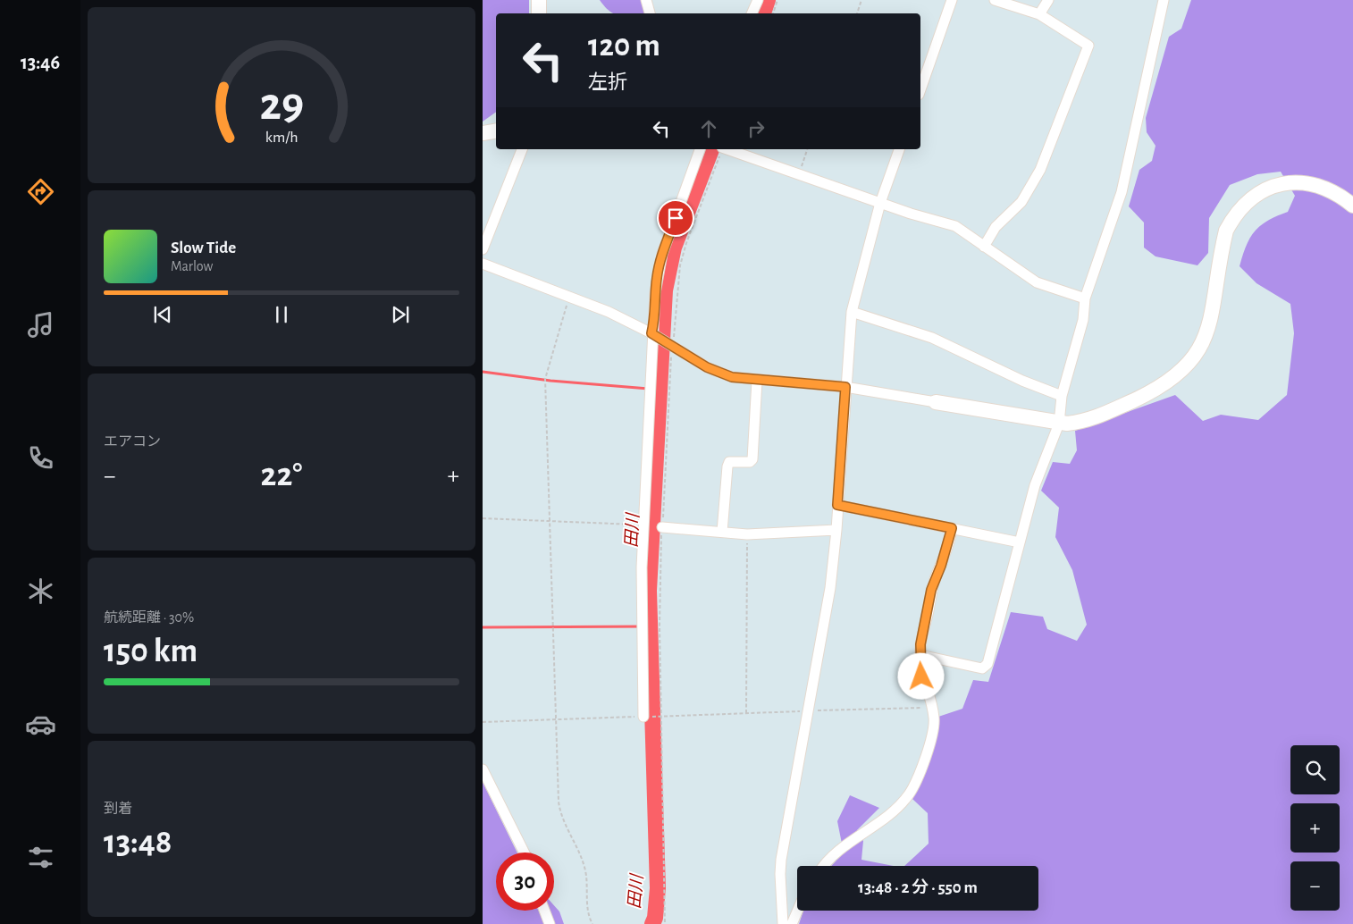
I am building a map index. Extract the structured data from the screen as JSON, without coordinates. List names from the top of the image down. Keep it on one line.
{"water":["田川"],"page":{"tabs":"13:46","turn":["120 m","左折"],"song":["Slow Tide","Marlow"],"tile":["エアコン",["航続距離 · 30%","150 km"],["到着","13:48"]],"heat":["−","22°","+"],"map_buttons":["+","−"],"limit":"30","trip":"13:48 · 2 分 · 550 m","gauge":["29","km/h"]}}
